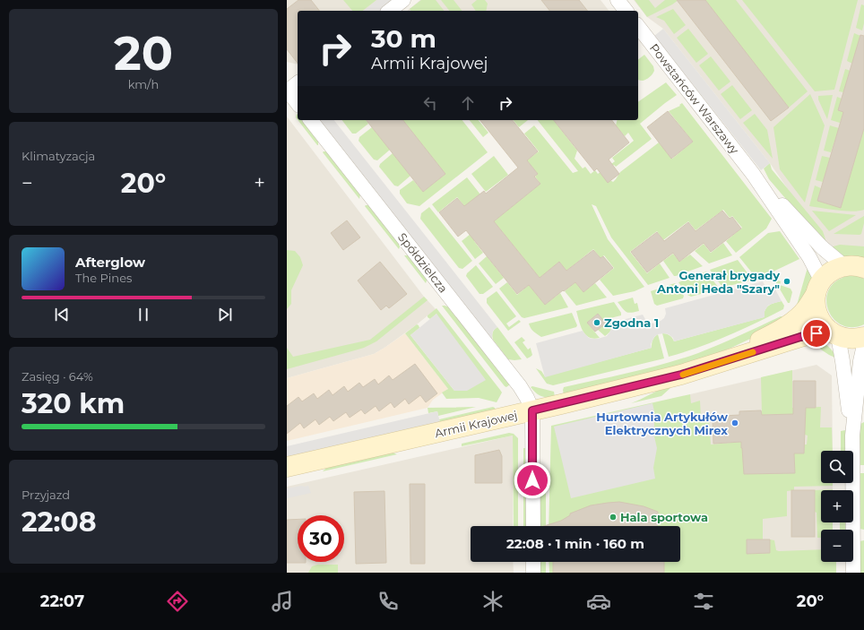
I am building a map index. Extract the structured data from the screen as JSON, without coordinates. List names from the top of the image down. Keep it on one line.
{"streets":{"street":["Powstańców Warszawy","Spółdzielcza","Armii Krajowej"]},"crossings":[["Powstańców Warszawy","Armii Krajowej"],["Spółdzielcza","Armii Krajowej"]],"places":["Generał brygady Antoni Heda \"Szary\"","Zgodna 1","Hurtownia Artykułów Elektrycznych Mirex","Hala sportowa"],"page":{"tile":[["20","km/h"],"Klimatyzacja",["Zasięg · 64%","320 km"],["Przyjazd","22:08"]],"turn":["30 m","Armii Krajowej"],"heat":["−","20°","+"],"song":["Afterglow","The Pines"],"map_buttons":["+","−"],"limit":"30","trip":"22:08 · 1 min · 160 m","tabs":["22:07","20°"]}}
